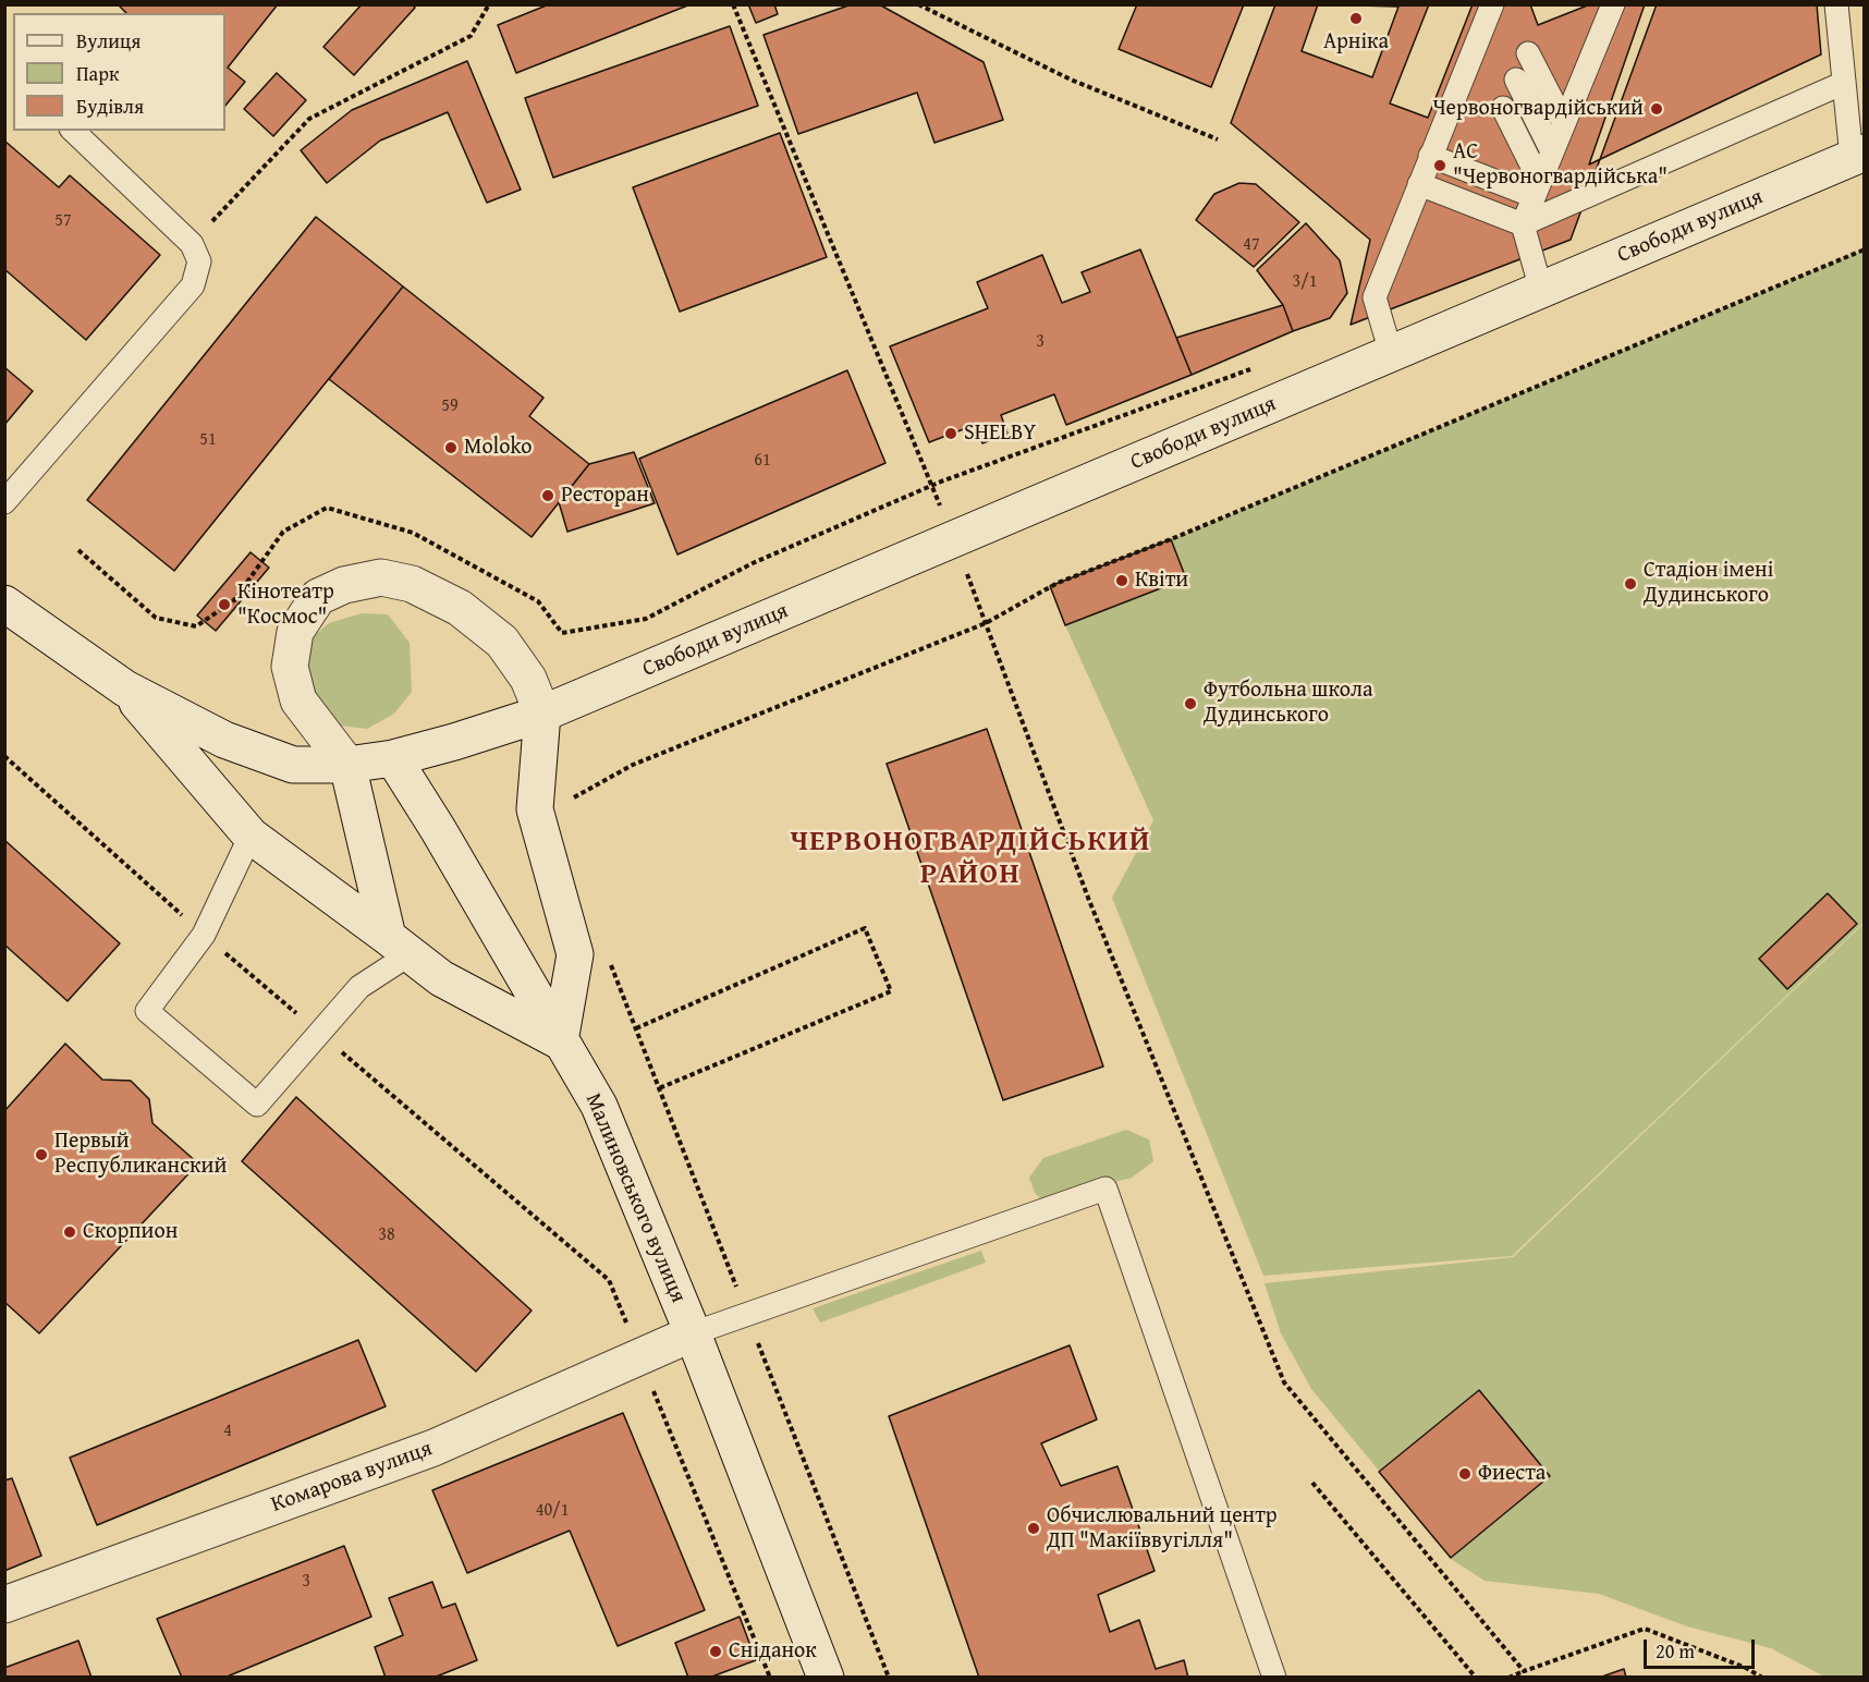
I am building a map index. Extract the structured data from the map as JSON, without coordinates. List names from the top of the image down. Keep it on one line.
{"streets":{"street":["Свободи вулиця","Малиновського вулиця","Комарова вулиця"]},"crossings":[["Свободи вулиця","Малиновського вулиця"],["Малиновського вулиця","Комарова вулиця"]],"districts":["ЧЕРВОНОГВАРДІЙСЬКИЙ РАЙОН"],"places":["Арніка","Червоногвардійський","АС \"Червоногвардійська\"","SHELBY","Moloko","Ресторан","Квіти","Стадіон імені Дудинського","Кінотеатр \"Космос\"","Футбольна школа Дудинського","Первый Республиканский","Скорпион","Фиеста","Обчислювальний центр ДП \"Макіїввугілля\"","Сніданок"],"house_numbers":["57","47","3/1","3","59","51","61","38","4","40/1","3"],"legend":["Вулиця","Парк","Будівля"],"scale_bar":"20 m"}
